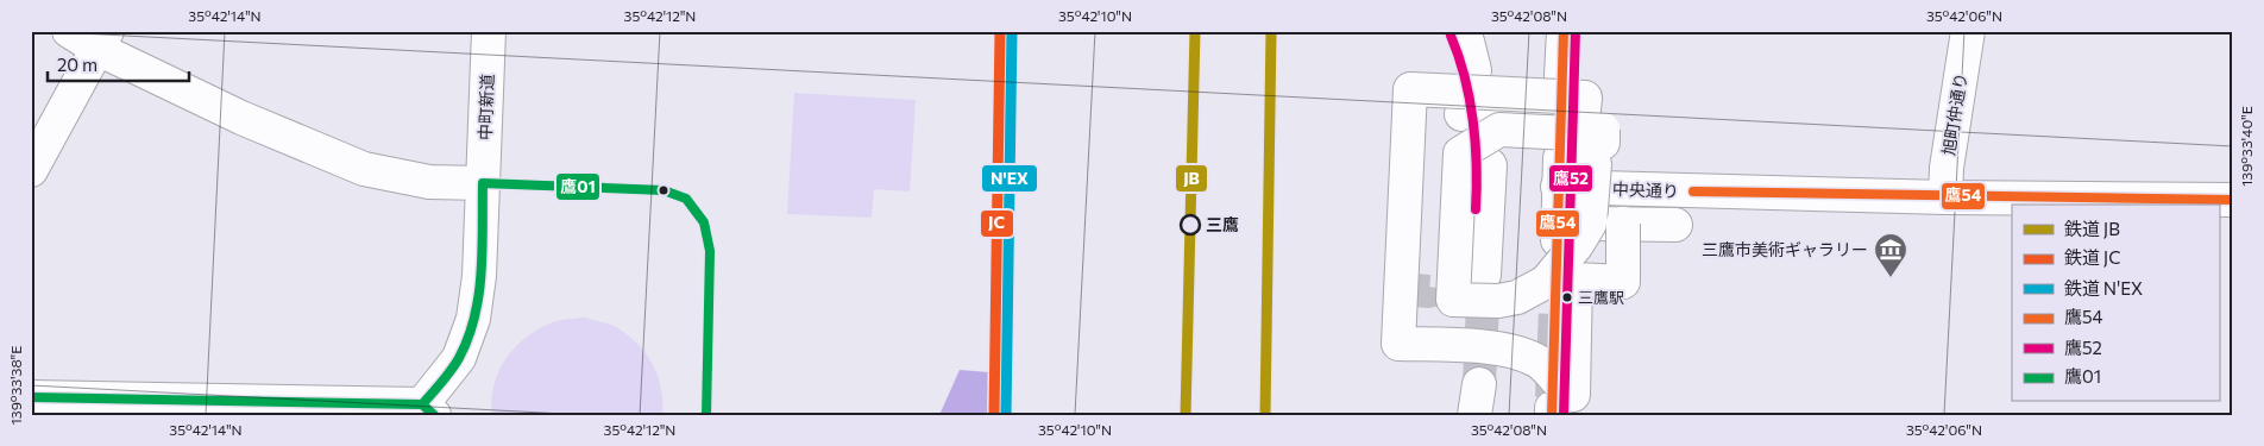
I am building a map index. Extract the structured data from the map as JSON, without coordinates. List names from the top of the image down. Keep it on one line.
{"streets":{"street":["中町新道","旭町仲通り","中央通り"]},"crossings":[["旭町仲通り","中央通り"]],"places":{"other":["三鷹","三鷹駅"],"museum":["三鷹市美術ギャラリー"]},"lines":["rail line JB","rail line JC","rail line N'EX","transit line 鷹54","transit line 鷹52","transit line 鷹01"],"legend":["鉄道 JB","鉄道 JC","鉄道 N'EX","鷹54","鷹52","鷹01"],"scale_bar":"20 m","coordinates":["35°42'14\"N","35°42'12\"N","35°42'10\"N","35°42'08\"N","35°42'06\"N","139°33'40\"E","139°33'38\"E"]}
